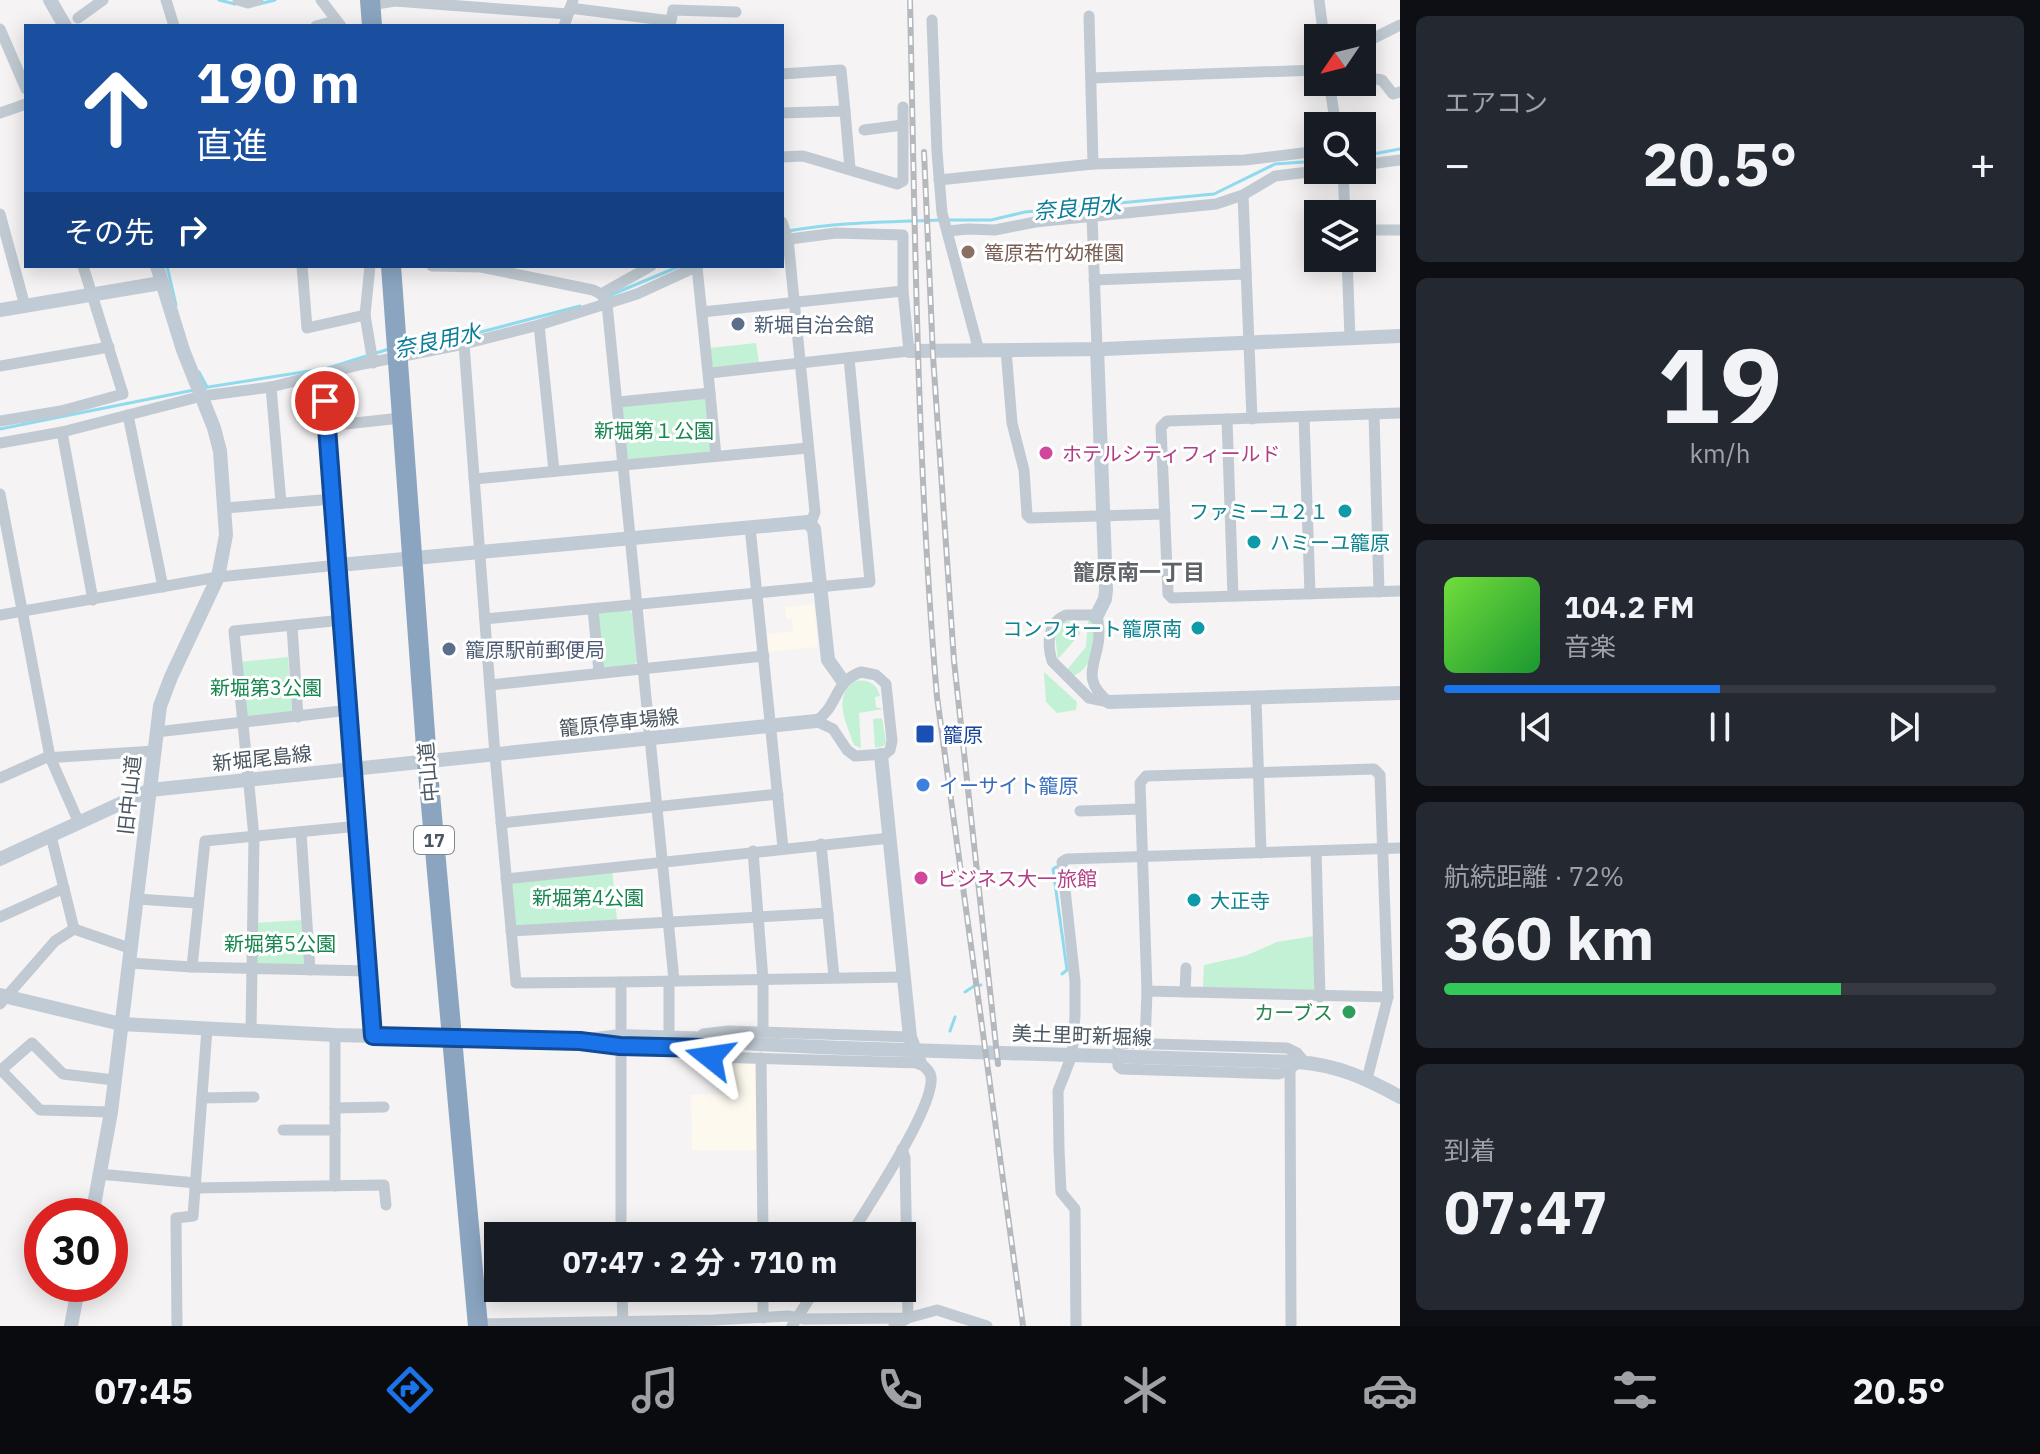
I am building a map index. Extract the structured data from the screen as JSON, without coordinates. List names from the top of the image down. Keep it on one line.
{"streets":{"highway":["中山道","17"],"main road":["籠原停車場線","新堀尾島線","旧中山道","美土里町新堀線"]},"crossings":[["籠原停車場線","新堀尾島線"],["籠原停車場線","中山道"],["新堀尾島線","中山道"],["新堀尾島線","旧中山道"],["中山道","美土里町新堀線"],["旧中山道","美土里町新堀線"]],"districts":["籠原南一丁目"],"water":["奈良用水"],"parks":["新堀第１公園","新堀第3公園","新堀第4公園","新堀第5公園"],"places":{"other":["篭原若竹幼稚園","新堀自治会館","ホテルシティフィールド","ファミーユ２１","ハミーユ籠原","コンフォート籠原南","籠原駅前郵便局","イーサイト籠原","ビジネス大一旅館","大正寺","カーブス"],"transit":["籠原"]},"north":"bottom left","page":{"tile":["エアコン",["19","km/h"],["航続距離 · 72%","360 km"],["到着","07:47"]],"turn":["190 m","直進"],"heat":["−","20.5°","+"],"then":"その先","song":["104.2 FM","音楽"],"limit":"30","trip":"07:47 · 2 分 · 710 m","tabs":["07:45","20.5°"]}}
